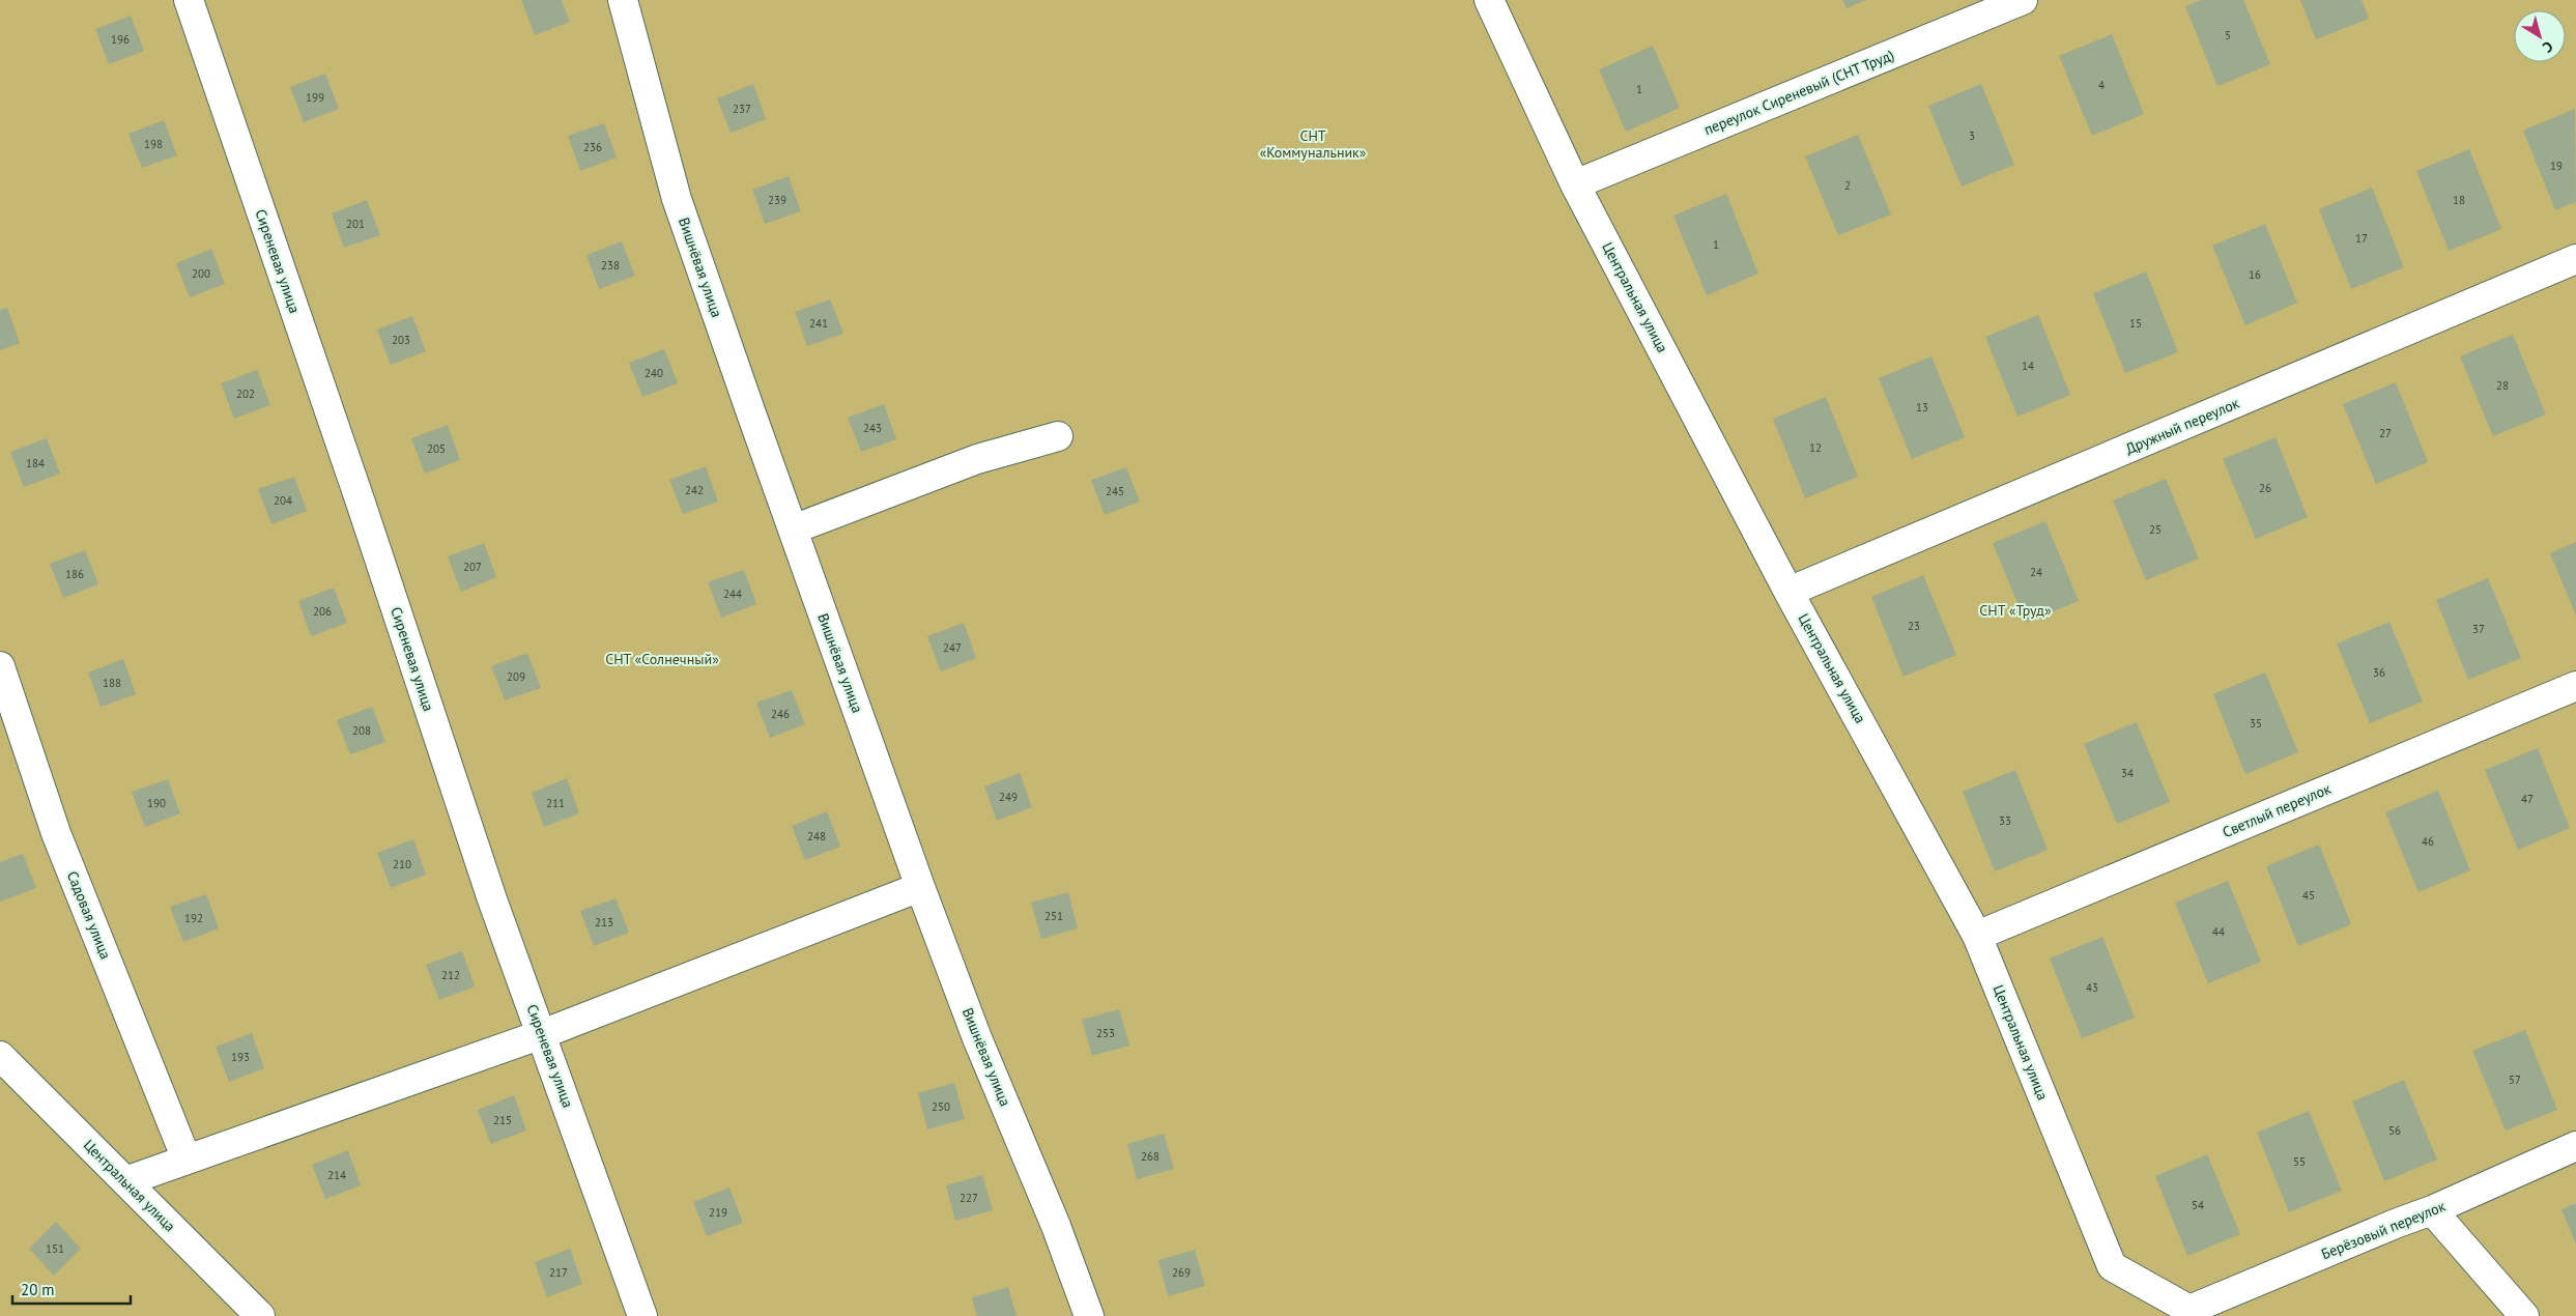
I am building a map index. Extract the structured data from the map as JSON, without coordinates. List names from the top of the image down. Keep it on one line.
{"streets":{"street":["переулок Сиреневый (СНТ Труд)","Сиреневая улица","Вишнёвая улица","Центральная улица","Дружный переулок","Светлый переулок","Садовая улица","Берёзовый переулок"]},"crossings":[["переулок Сиреневый (СНТ Труд)","Центральная улица"],["Центральная улица","Дружный переулок"],["Центральная улица","Светлый переулок"],["Центральная улица","Берёзовый переулок"]],"parks":["СНТ «Коммунальник»","СНТ «Труд»","СНТ «Солнечный»"],"house_numbers":["5","196","4","1","199","237","3","198","236","19","2","239","18","201","17","1","238","200","16","241","15","203","14","240","28","202","13","243","27","12","205","184","26","242","245","204","25","207","24","186","244","206","23","37","247","36","209","188","246","35","208","34","249","47","190","211","33","248","46","210","45","251","192","213","44","212","43","253","193","57","250","215","56","268","55","214","227","54","219","151","217","269"],"scale_bar":"20 m","north":"bottom right"}
